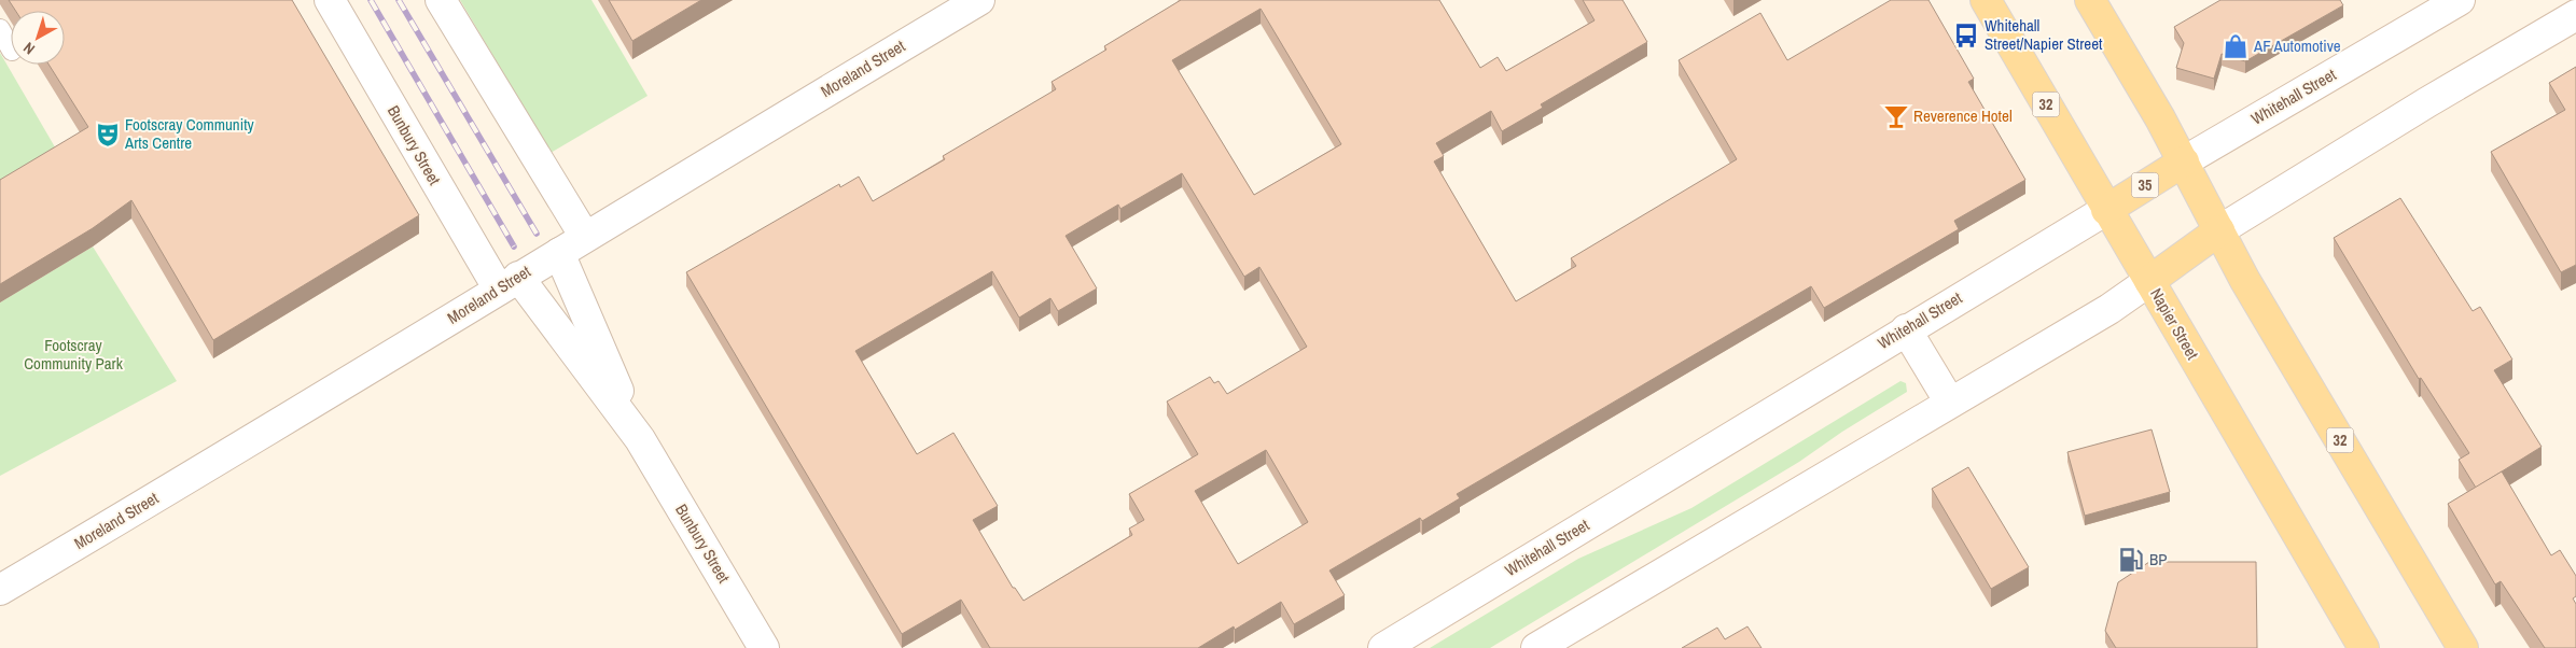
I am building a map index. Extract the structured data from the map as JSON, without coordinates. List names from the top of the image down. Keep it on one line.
{"streets":{"main road":["Whitehall Street","32","35","Napier Street"],"street":["Moreland Street","Bunbury Street"]},"crossings":[["Moreland Street","Bunbury Street"],["Whitehall Street","32"],["Whitehall Street","Napier Street"]],"parks":["Footscray Community Park"],"places":{"bus stop":["Whitehall Street/Napier Street"],"shop":["AF Automotive"],"bar":["Reverence Hotel"],"theatre":["Footscray Community Arts Centre"],"fuel station":["BP"]},"north":"bottom left"}
